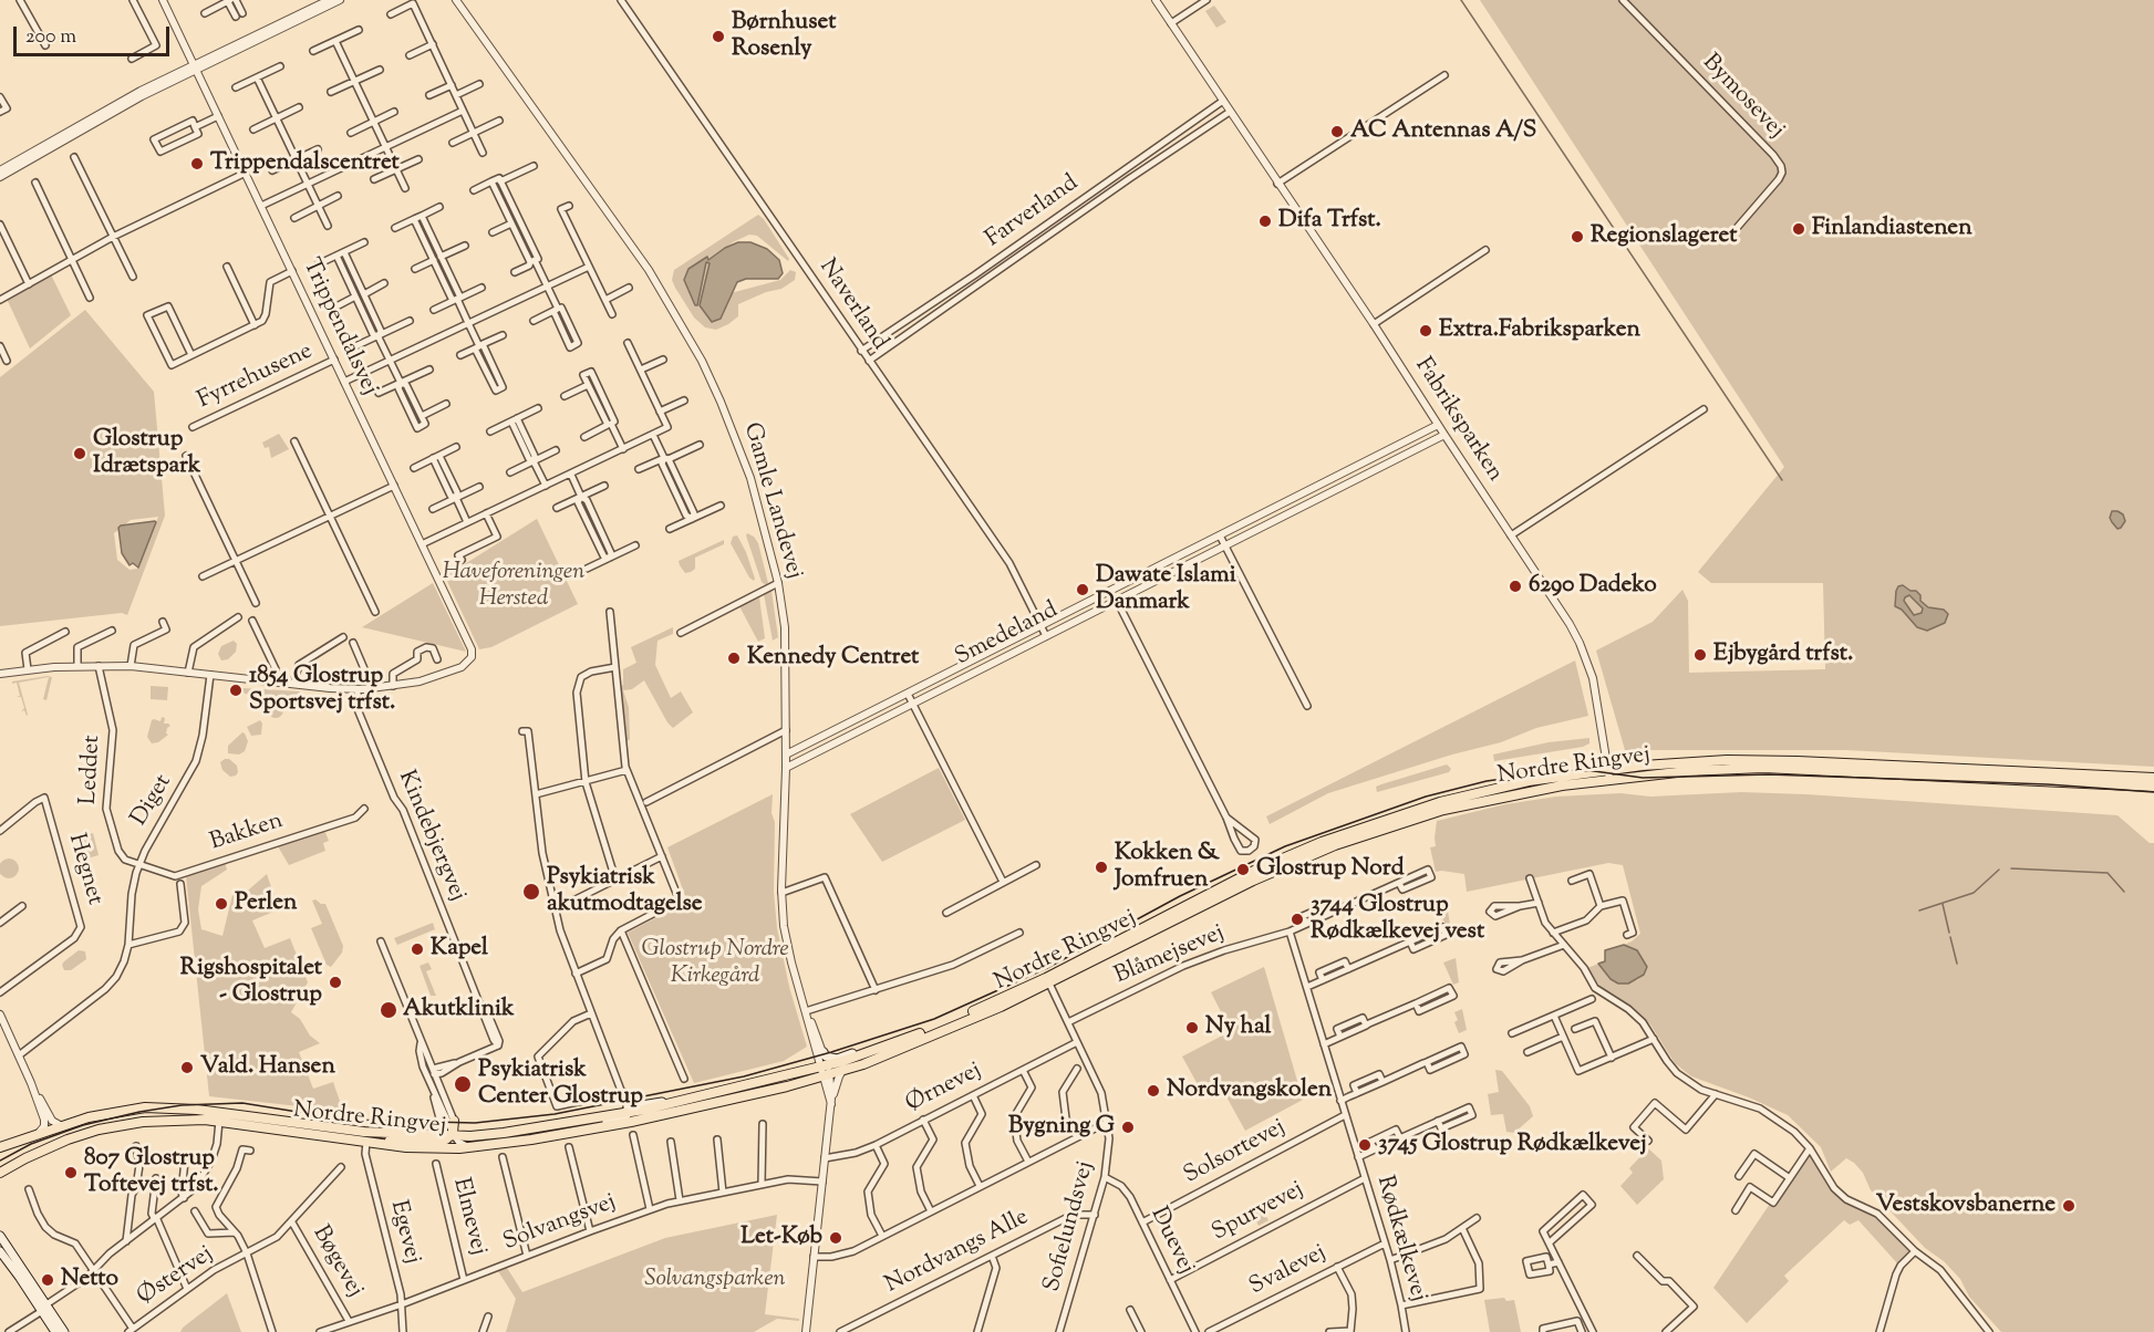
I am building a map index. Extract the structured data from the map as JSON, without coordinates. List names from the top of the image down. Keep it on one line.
{"streets":{"main road":["Nordre Ringvej"],"street":["Bymosevej","Farverland","Naverland","Trippendalsvej","Fyrrehusene","Fabriksparken","Gamle Landevej","Smedeland","Leddet","Diget","Bakken","Kindebjergvej","Hegnet","Blåmejsevej","Ørnevej","Solsortevej","Spurvevej","Elmevej","Solvangsvej","Sofielundsvej","Egevej","Rødkælkevej","Duevej","Nordvangs Alle","Bøgevej","Svalevej","Østervej"]},"crossings":[["Farverland","Naverland"],["Farverland","Fabriksparken"],["Naverland","Smedeland"],["Trippendalsvej","Fyrrehusene"],["Fabriksparken","Smedeland"],["Fabriksparken","Nordre Ringvej"],["Gamle Landevej","Smedeland"],["Gamle Landevej","Nordre Ringvej"],["Nordre Ringvej","Sofielundsvej"],["Nordre Ringvej","Egevej"],["Leddet","Diget"],["Leddet","Bakken"],["Diget","Bakken"],["Blåmejsevej","Sofielundsvej"],["Blåmejsevej","Rødkælkevej"],["Ørnevej","Sofielundsvej"],["Solsortevej","Rødkælkevej"],["Solsortevej","Duevej"],["Spurvevej","Rødkælkevej"],["Spurvevej","Duevej"],["Elmevej","Solvangsvej"],["Solvangsvej","Egevej"],["Solvangsvej","Bøgevej"],["Sofielundsvej","Duevej"],["Sofielundsvej","Nordvangs Alle"],["Rødkælkevej","Svalevej"],["Bøgevej","Østervej"]],"parks":["Haveforeningen Hersted","Glostrup Nordre Kirkegård","Solvangsparken"],"places":["Børnhuset Rosenly","AC Antennas A/S","Trippendalscentret","Difa Trfst.","Finlandiastenen","Regionslageret","Extra.Fabriksparken","Glostrup Idrætspark","6290 Dadeko","Dawate Islami Danmark","Ejbygård trfst.","Kennedy Centret","1854 Glostrup Sportsvej trfst.","Kokken & Jomfruen","Glostrup Nord","Psykiatrisk akutmodtagelse","Perlen","3744 Glostrup Rødkælkevej vest","Kapel","Rigshospitalet - Glostrup","Akutklinik","Ny hal","Vald. Hansen","Psykiatrisk Center Glostrup","Nordvangskolen","Bygning G","3745 Glostrup Rødkælkevej","807 Glostrup Toftevej trfst.","Vestskovsbanerne","Let-Køb","Netto"],"scale_bar":"200 m"}
